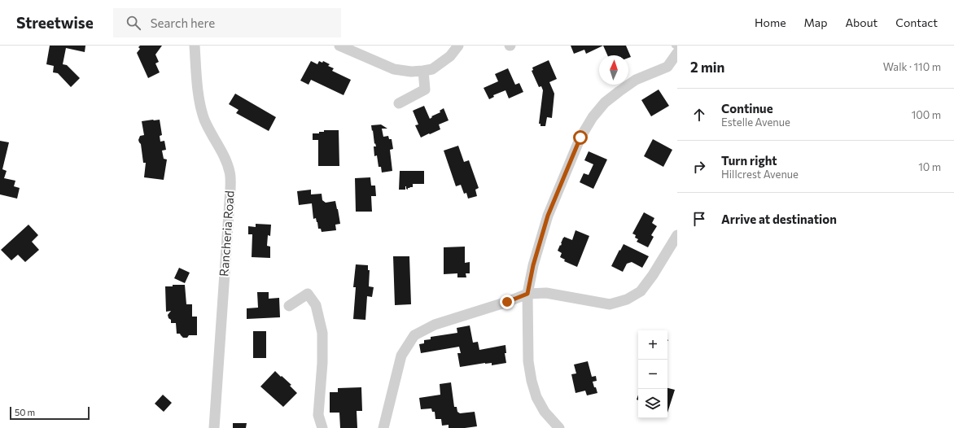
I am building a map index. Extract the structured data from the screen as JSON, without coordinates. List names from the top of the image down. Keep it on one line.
{"streets":{"street":["Rancheria Road"]},"scale_bar":"50 m","north":"top","page":{"header":"Streetwise","search":"Search here","nav":["Home","Map","About","Contact"],"heading":["2 min","Walk · 110 m"],"list":[["Continue","Estelle Avenue","100 m"],["Turn right","Hillcrest Avenue","10 m"],"Arrive at destination"],"map_buttons":["+","−"],"scale":"50 m"}}
